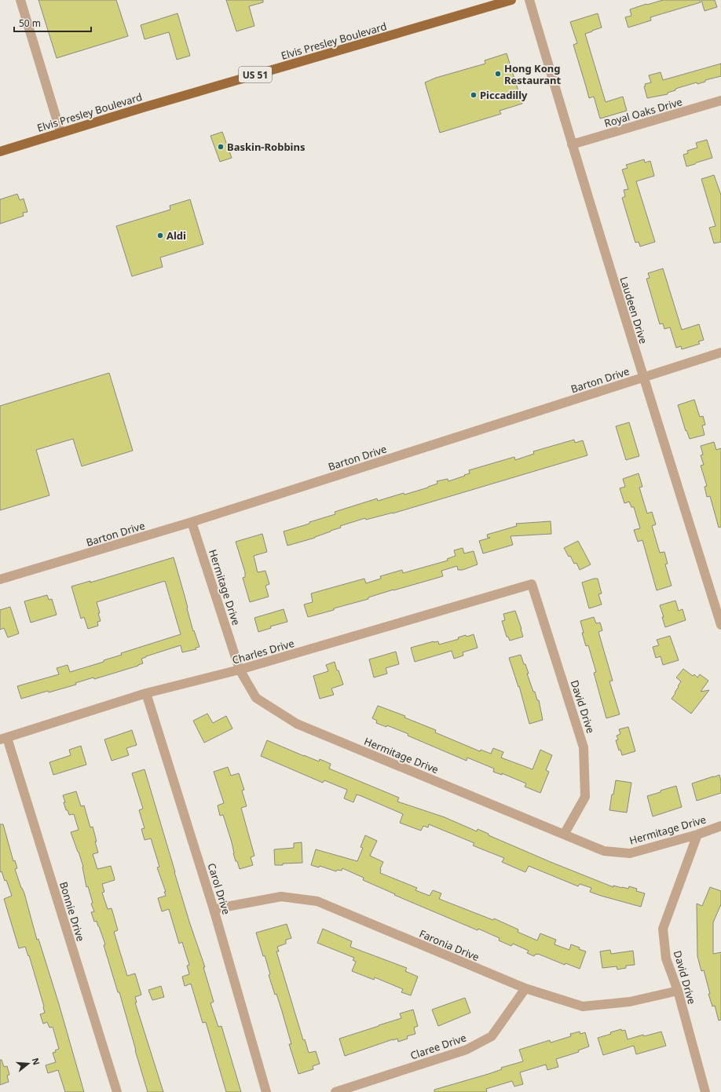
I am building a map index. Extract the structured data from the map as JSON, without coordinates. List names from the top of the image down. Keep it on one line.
{"streets":{"main road":["Elvis Presley Boulevard","US 51"],"street":["Royal Oaks Drive","Laudeen Drive","Barton Drive","Hermitage Drive","Charles Drive","David Drive","Carol Drive","Bonnie Drive","Faronia Drive","Claree Drive"]},"crossings":[["Royal Oaks Drive","Laudeen Drive"],["Laudeen Drive","Barton Drive"],["Barton Drive","Hermitage Drive"],["Hermitage Drive","Charles Drive"],["Hermitage Drive","David Drive"],["Charles Drive","David Drive"],["Charles Drive","Carol Drive"],["Charles Drive","Bonnie Drive"],["David Drive","Faronia Drive"],["Carol Drive","Faronia Drive"],["Faronia Drive","Claree Drive"]],"places":["Hong Kong Restaurant","Piccadilly","Baskin-Robbins","Aldi"],"scale_bar":"50 m","north":"right"}
